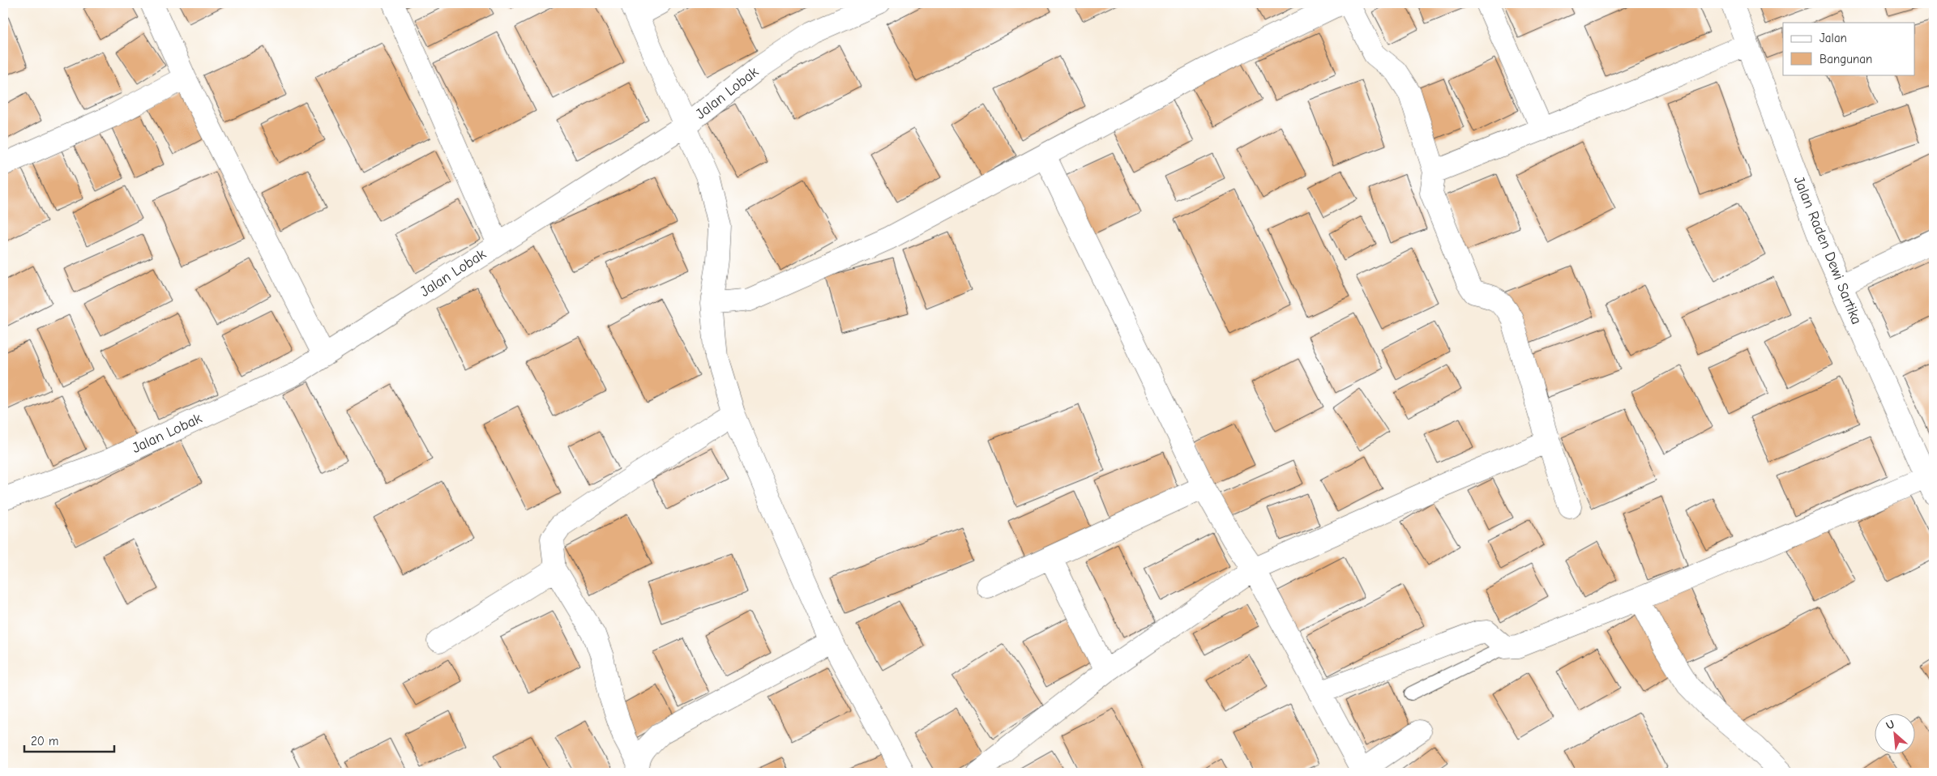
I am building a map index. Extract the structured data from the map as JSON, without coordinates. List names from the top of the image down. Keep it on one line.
{"streets":{"street":["Jalan Lobak","Jalan Raden Dewi Sartika"]},"legend":["Jalan","Bangunan"],"scale_bar":"20 m","north":"top left"}
